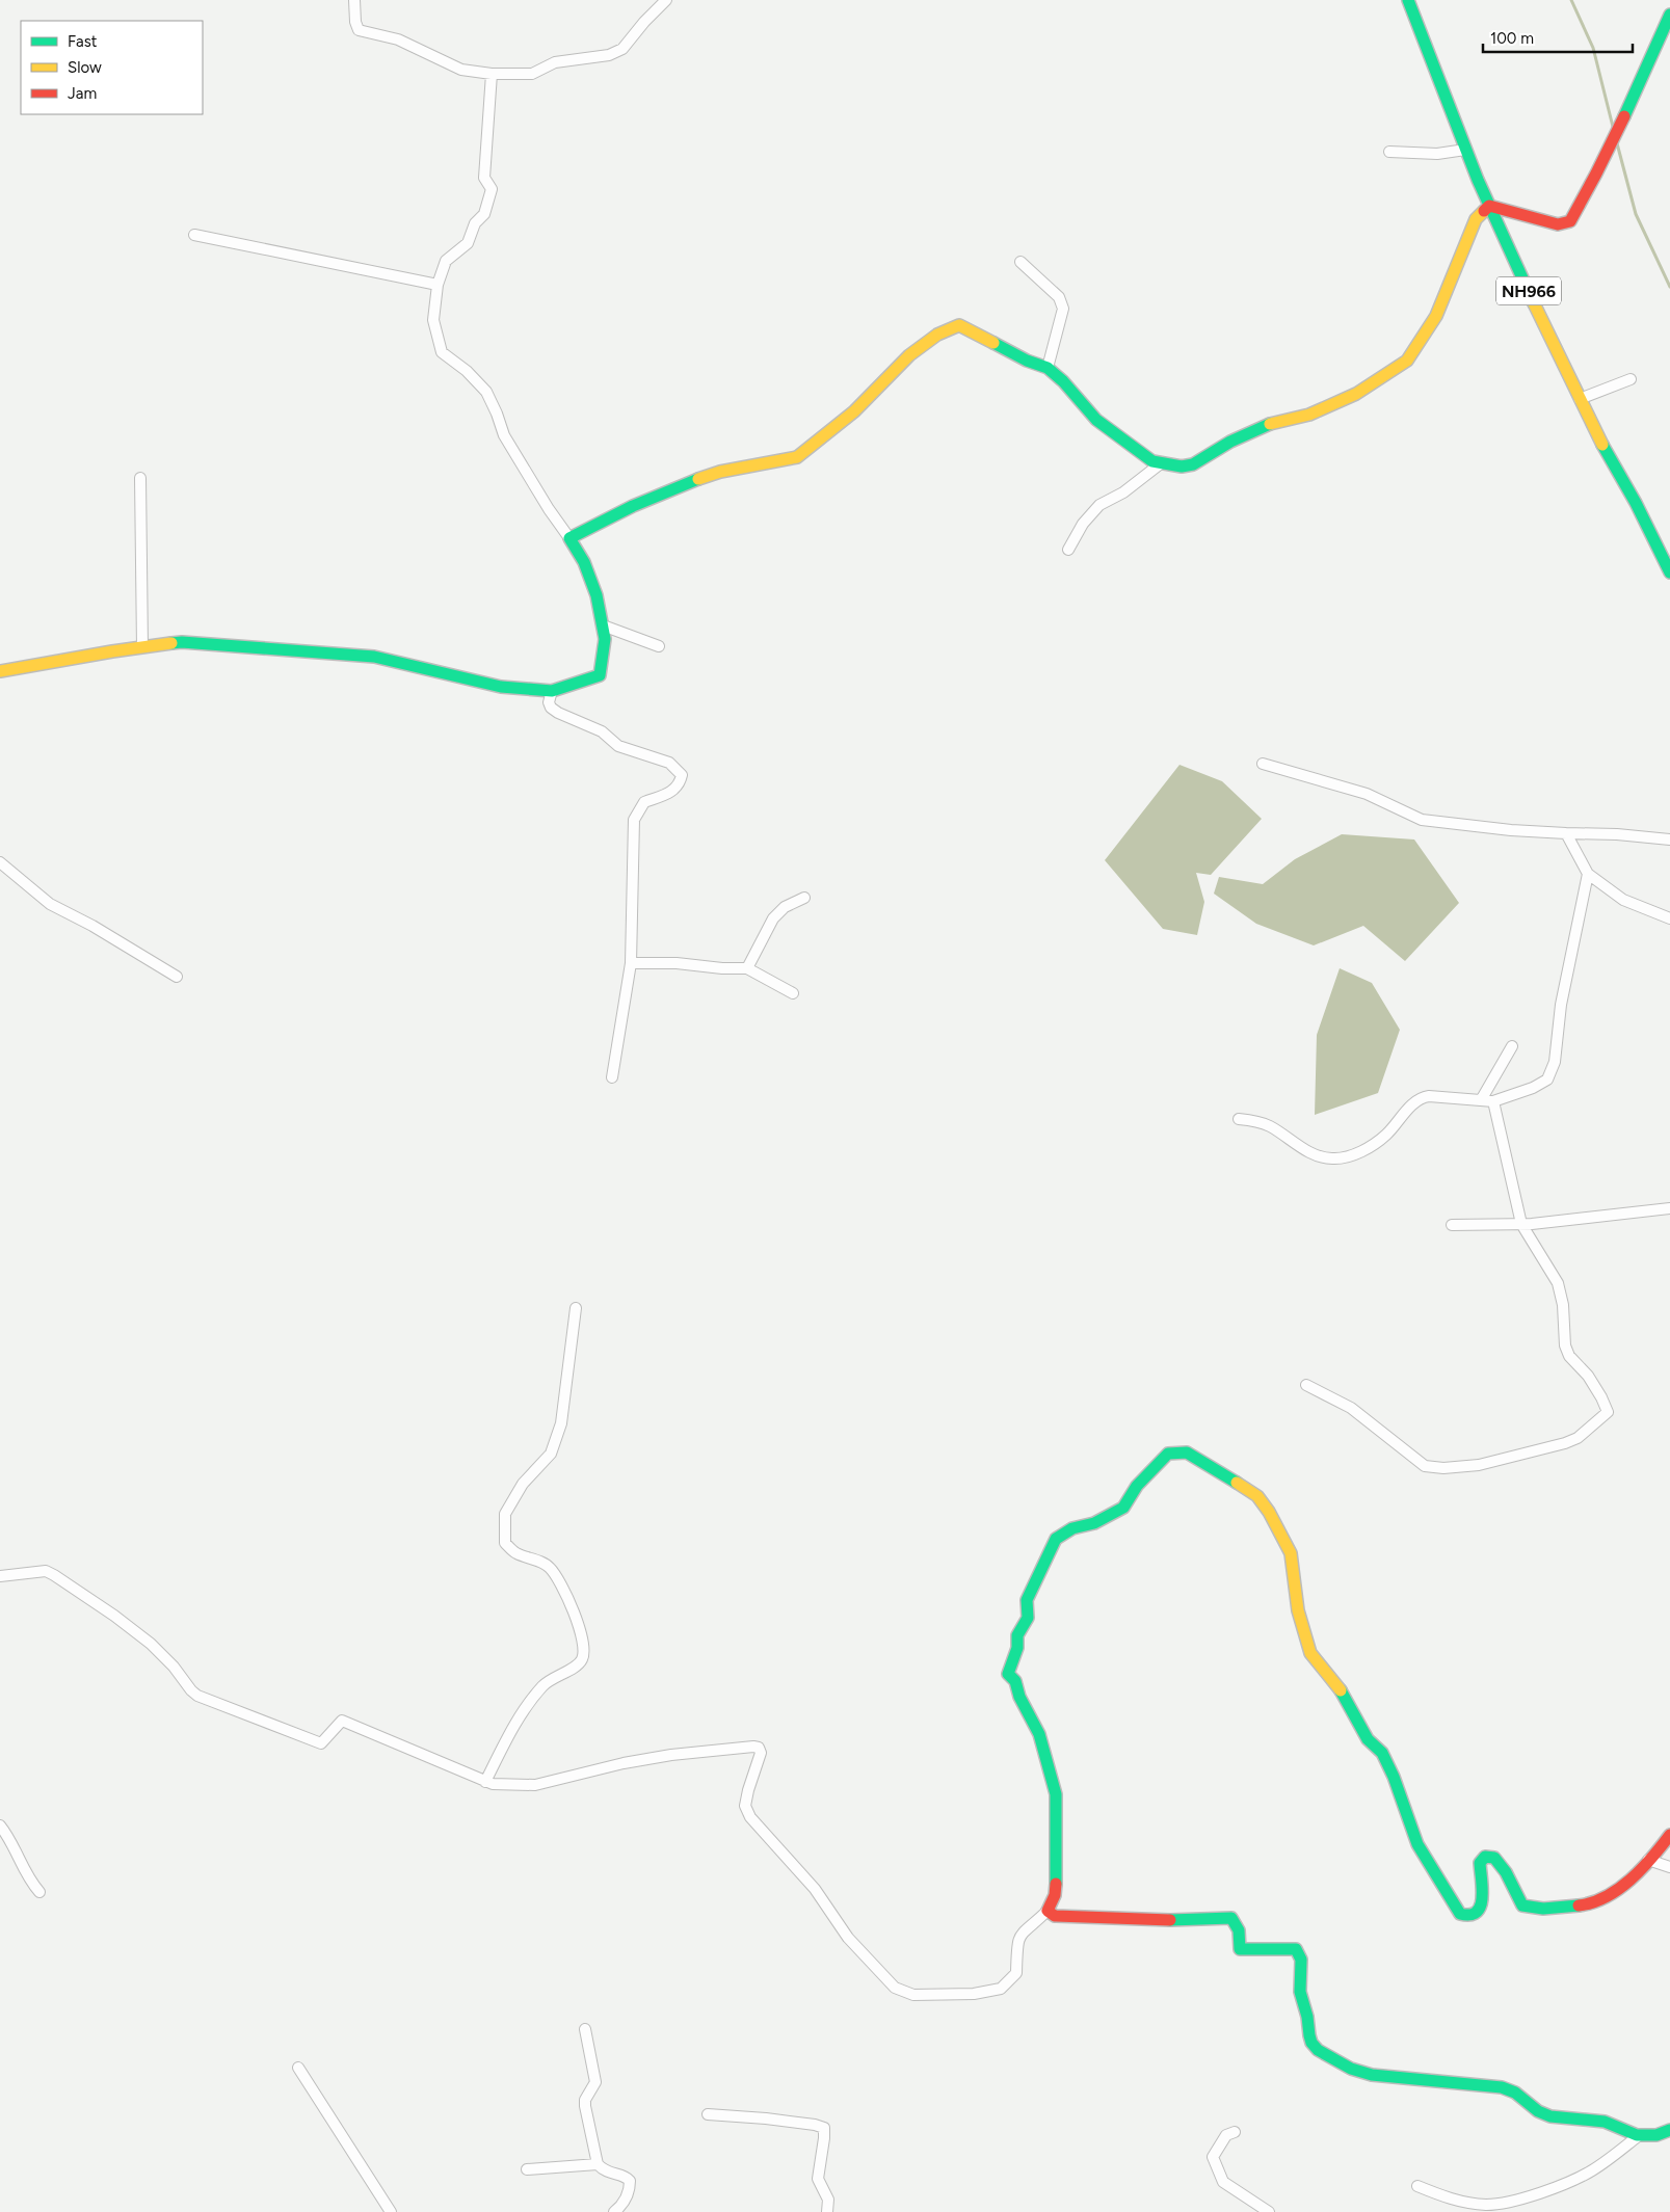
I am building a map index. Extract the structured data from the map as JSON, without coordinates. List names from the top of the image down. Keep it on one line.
{"streets":{"main road":["NH966"]},"legend":["Fast","Slow","Jam"],"scale_bar":"100 m"}
